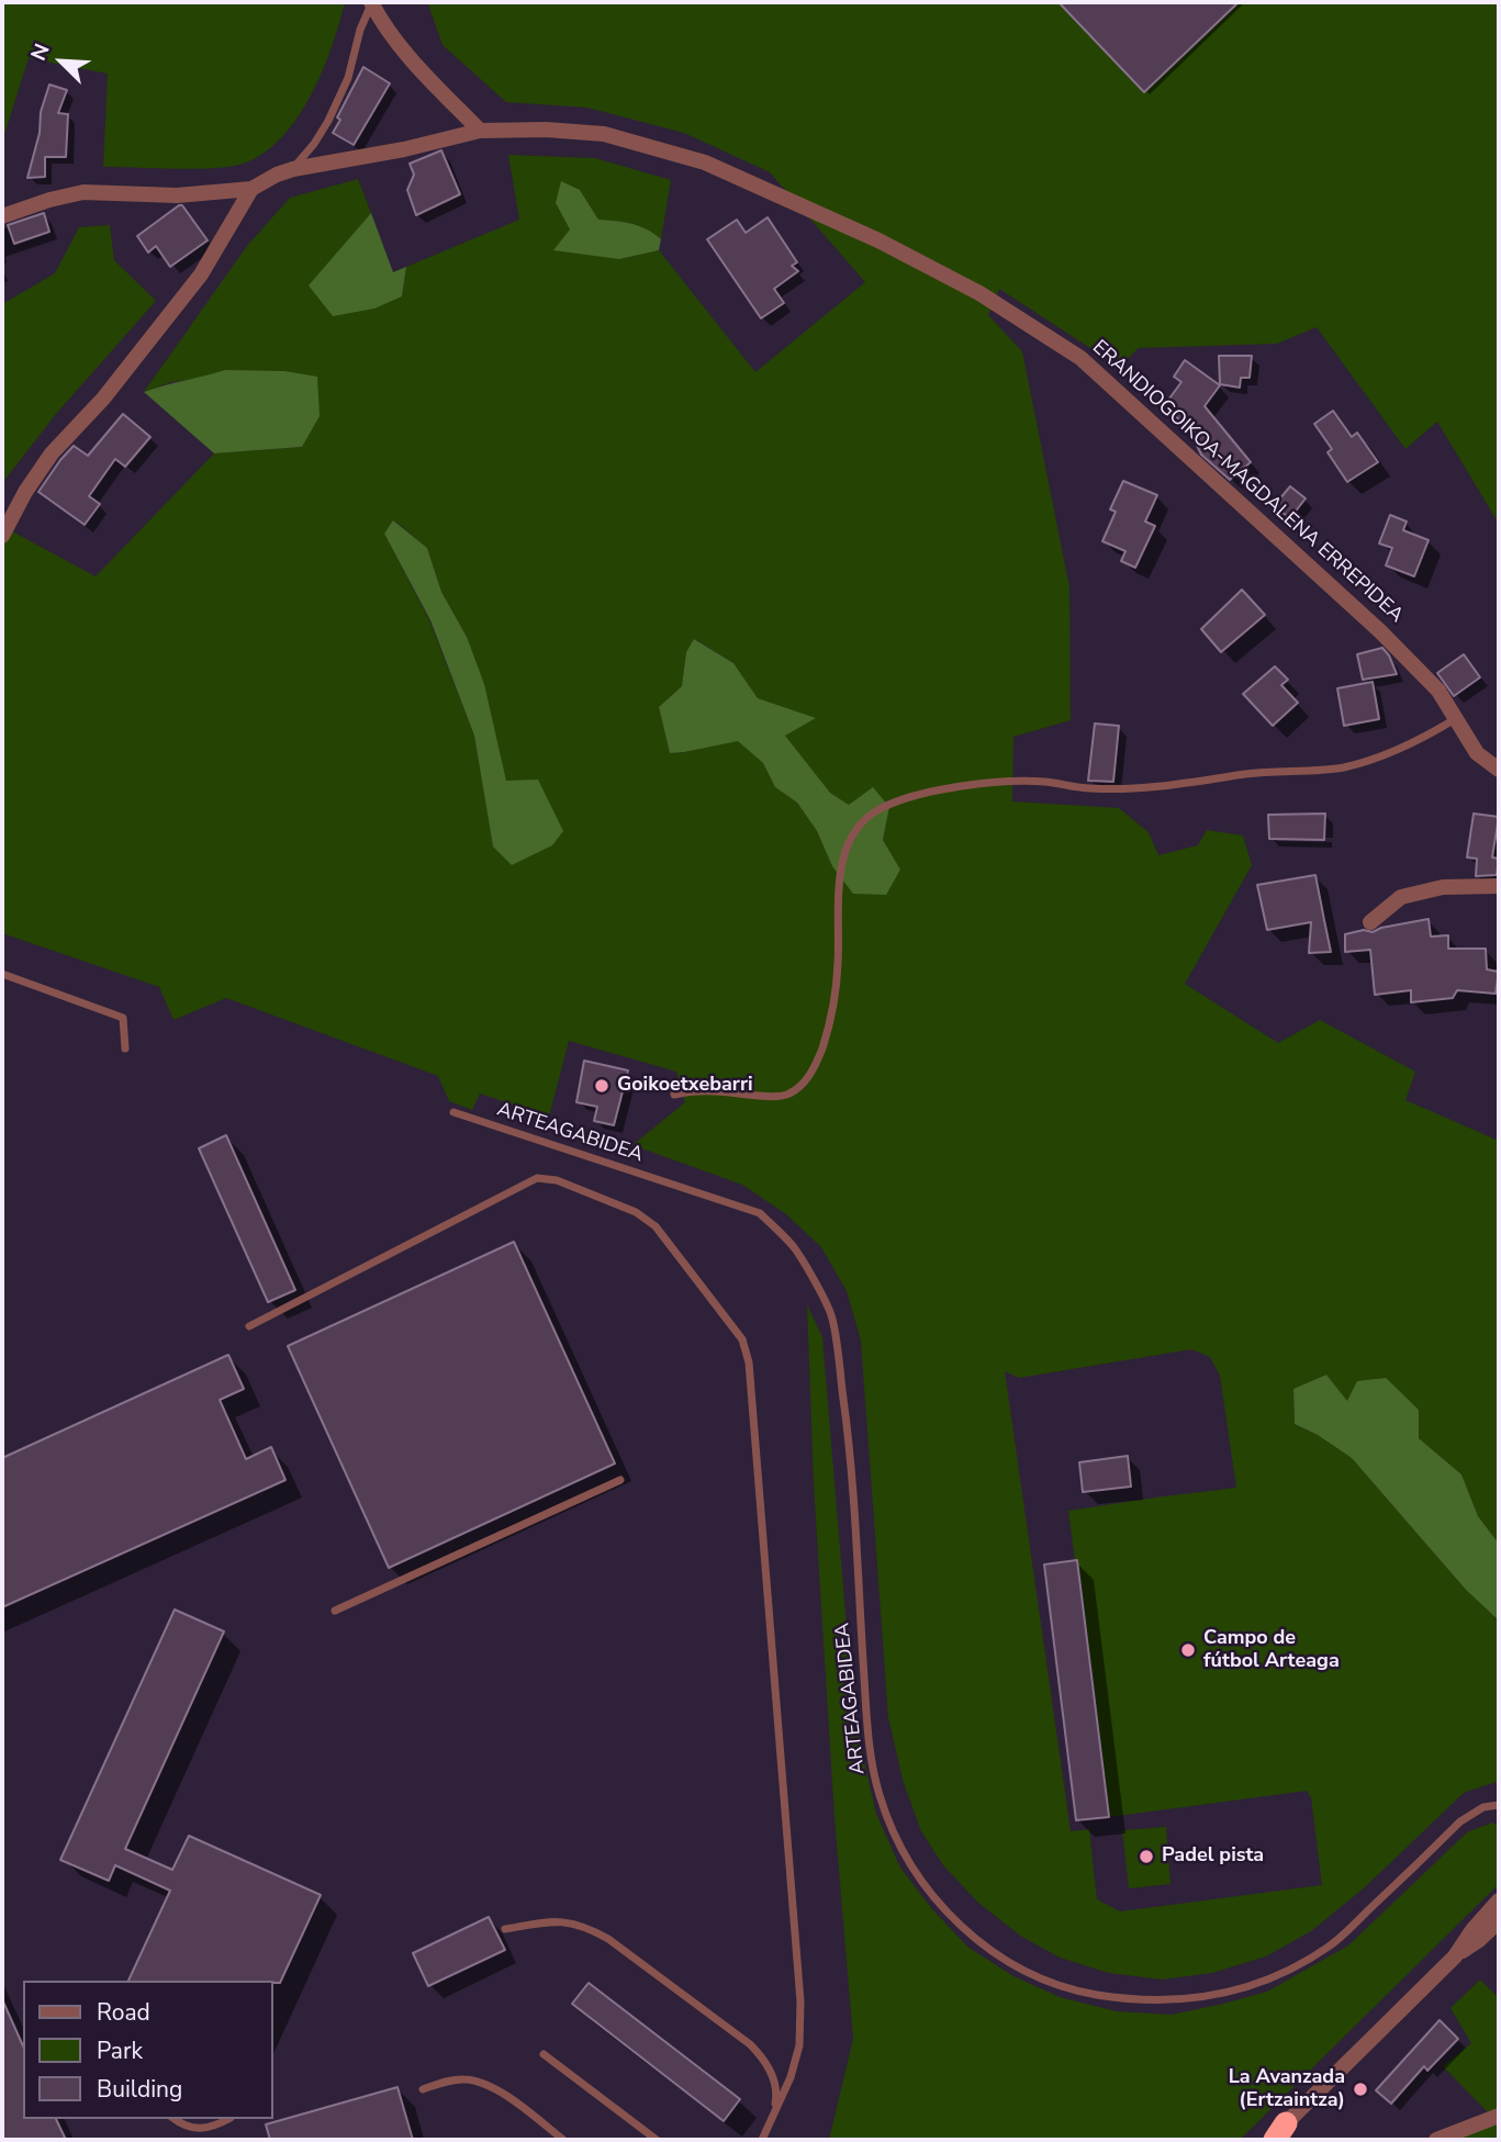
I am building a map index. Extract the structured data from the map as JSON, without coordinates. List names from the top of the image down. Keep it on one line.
{"streets":{"street":["ERANDIOGOIKOA-MAGDALENA ERREPIDEA"],"lane":["ARTEAGABIDEA"]},"places":["Goikoetxebarri","Campo de fútbol Arteaga","Padel pista","La Avanzada (Ertzaintza)"],"legend":["Road","Park","Building"],"north":"top left"}
